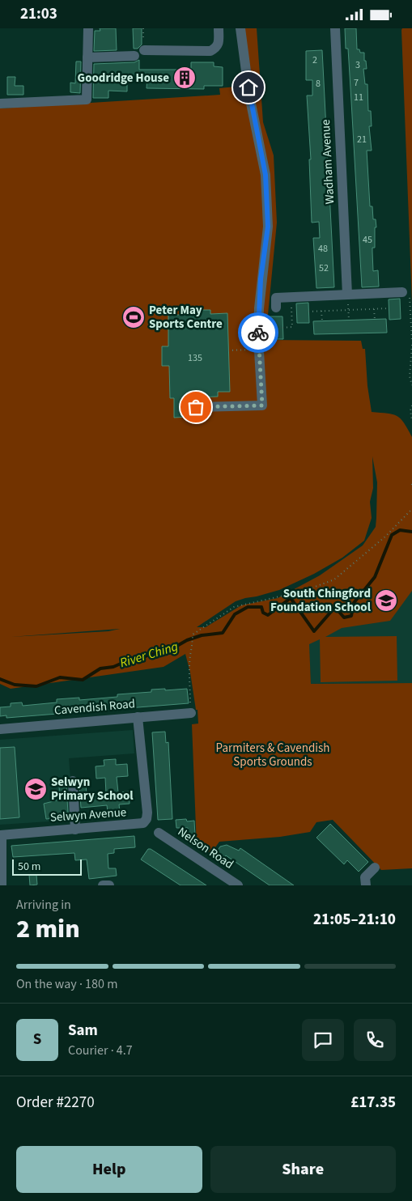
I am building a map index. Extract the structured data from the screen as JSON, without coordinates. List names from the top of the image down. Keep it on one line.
{"streets":{"street":["Wadham Avenue","Cavendish Road","Selwyn Avenue","Nelson Road"]},"crossings":[["Cavendish Road","Selwyn Avenue"]],"water":["River Ching"],"parks":["Parmiters & Cavendish Sports Grounds"],"places":{"building":["Goodridge House"],"sports":["Peter May Sports Centre"],"school or university":["South Chingford Foundation School","Selwyn Primary School"]},"house_numbers":["2","3","7","8","11","21","45","48","52","135"],"scale_bar":"50 m","page":{"status":"21:03","scale":"50 m","heading":["2 min","Arriving in","21:05–21:10"],"panel":["Sam","Courier · 4.7","Order #2270","£17.35"],"bar":"On the way · 180 m","round":"S","buttons":["Help","Share"]}}
